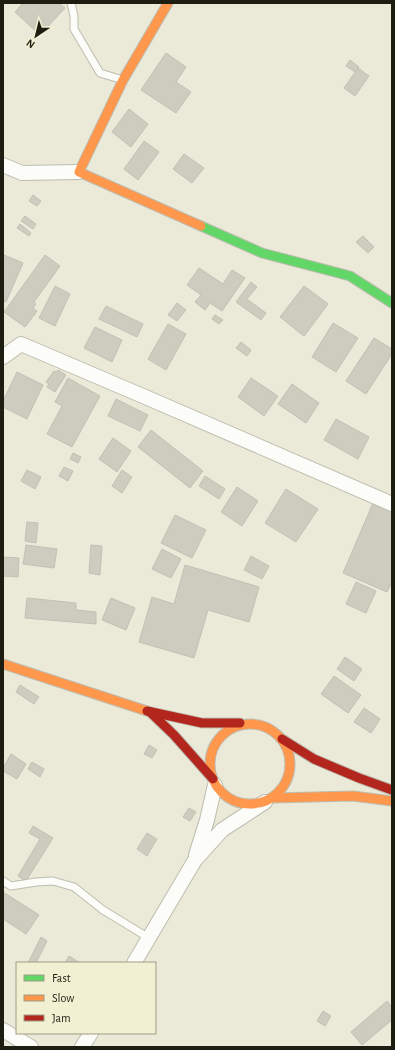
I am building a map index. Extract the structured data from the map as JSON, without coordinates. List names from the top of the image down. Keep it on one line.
{"legend":["Fast","Slow","Jam"],"north":"bottom left"}
